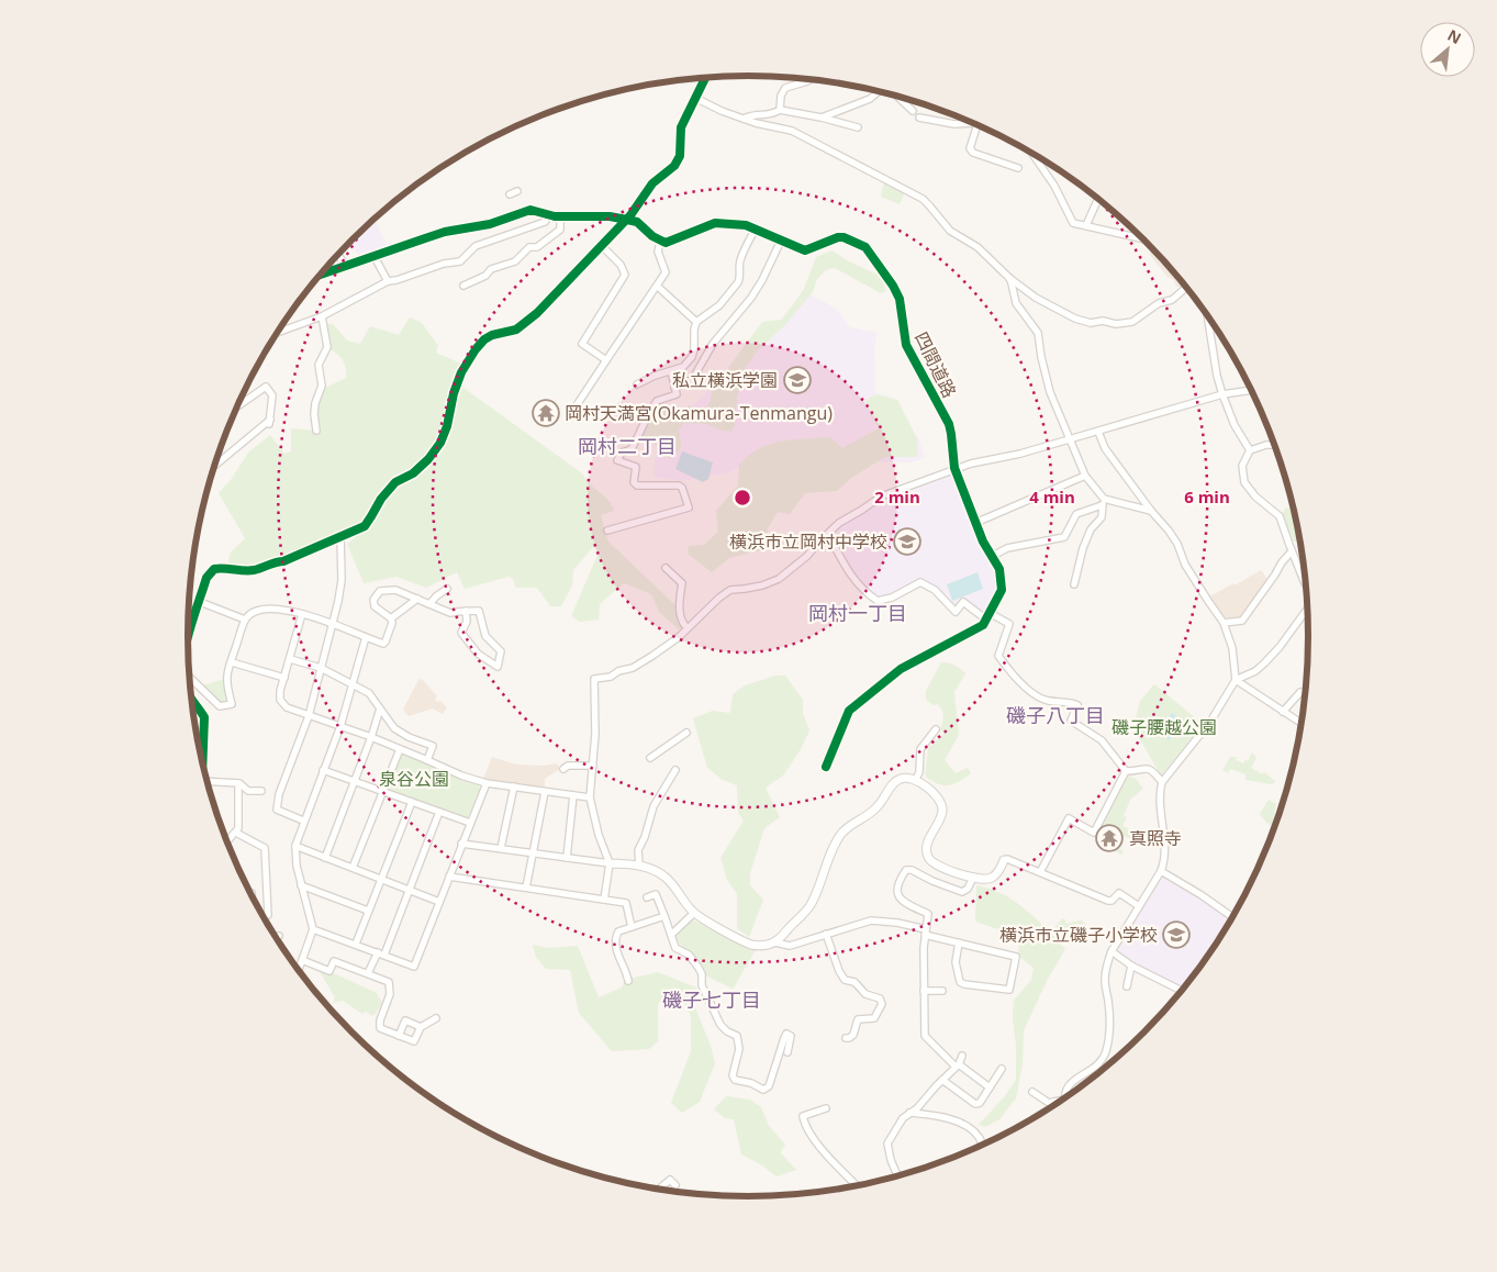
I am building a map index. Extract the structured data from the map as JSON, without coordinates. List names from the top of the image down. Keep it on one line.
{"streets":{"street":["四間道路"]},"districts":["岡村二丁目","岡村一丁目","磯子八丁目","磯子七丁目"],"parks":["磯子腰越公園","泉谷公園"],"places":{"school or university":["私立横浜学園","横浜市立岡村中学校","横浜市立磯子小学校"],"temple":["岡村天満宮(Okamura-Tenmangu)","真照寺"]},"north":"top right","rings":["2 min","4 min","6 min"]}
